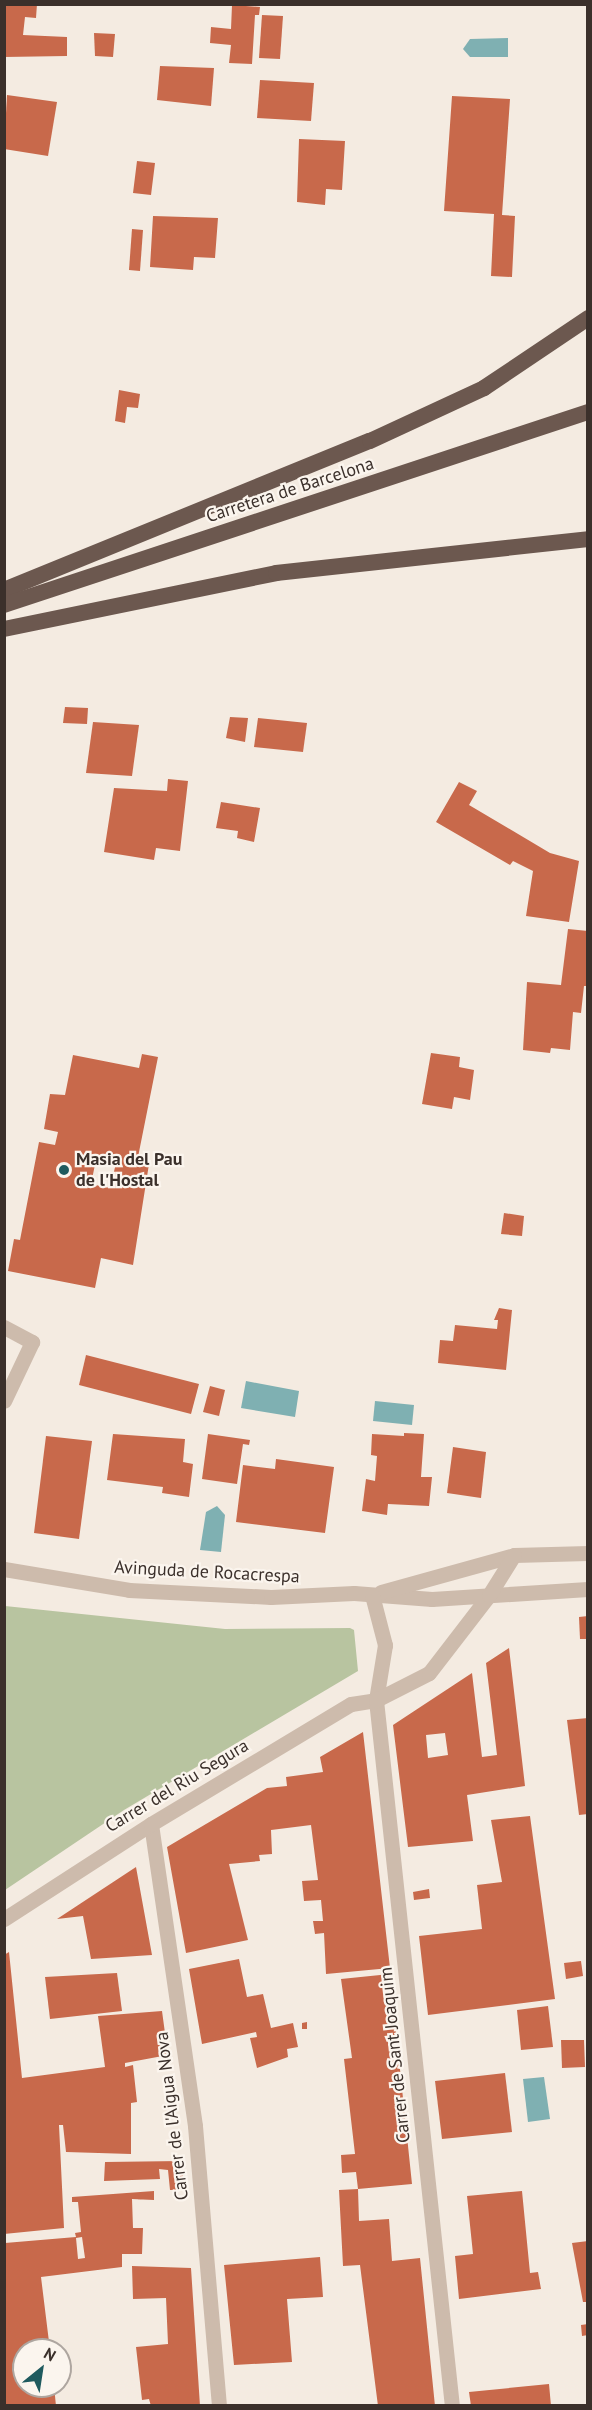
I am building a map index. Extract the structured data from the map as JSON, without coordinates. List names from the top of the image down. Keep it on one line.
{"streets":{"highway":["Carretera de Barcelona"],"street":["Avinguda de Rocacrespa","Carrer del Riu Segura","Carrer de Sant Joaquim","Carrer de l'Aigua Nova"]},"crossings":[["Avinguda de Rocacrespa","Carrer del Riu Segura"],["Avinguda de Rocacrespa","Carrer de Sant Joaquim"],["Carrer del Riu Segura","Carrer de Sant Joaquim"],["Carrer del Riu Segura","Carrer de l'Aigua Nova"]],"places":["Masia del Pau de l'Hostal"],"north":"top right"}
